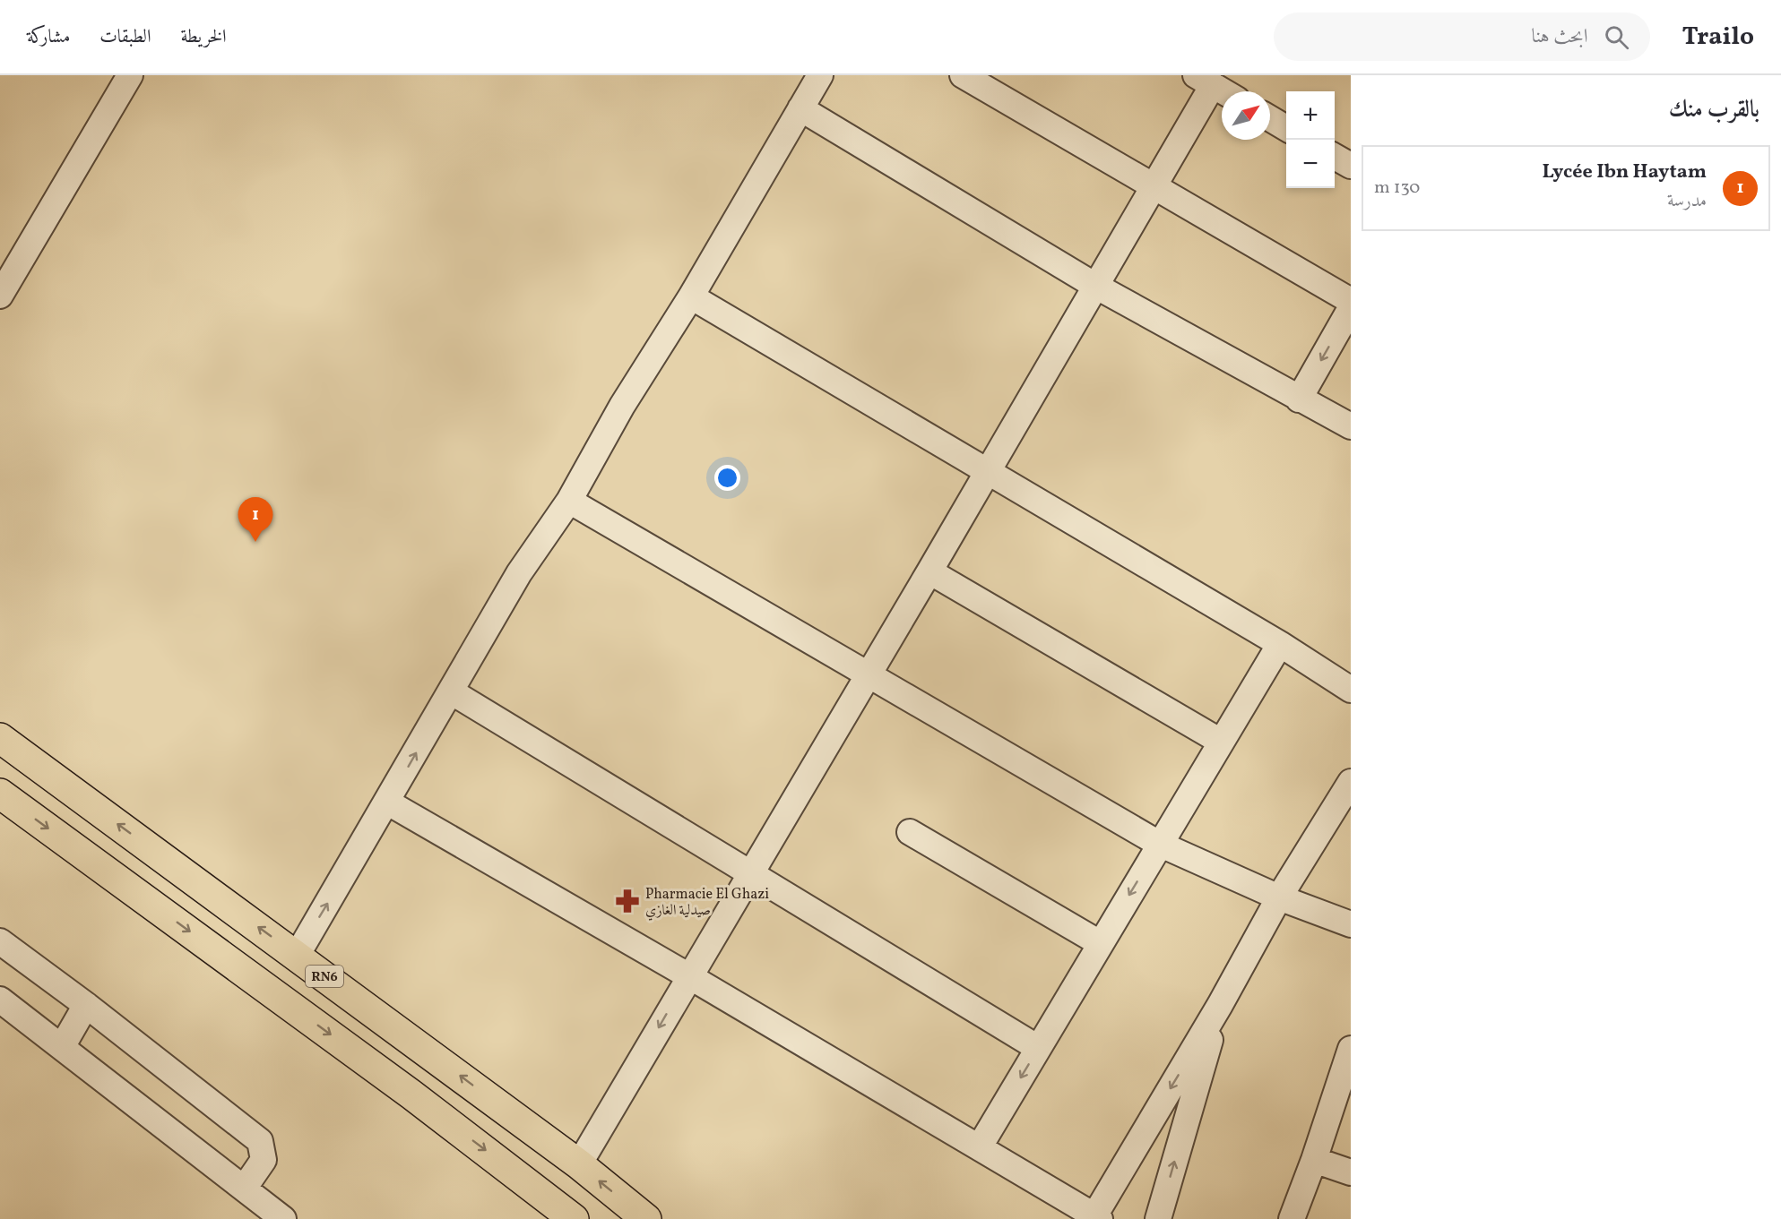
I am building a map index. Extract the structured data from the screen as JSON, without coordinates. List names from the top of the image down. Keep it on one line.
{"streets":{"main road":["RN6"]},"places":{"pharmacy":["Pharmacie El Ghazi صيدلية الغازي"]},"north":"top right","page":{"header":"Trailo","search":"ابحث هنا","nav":["الخريطة","الطبقات","مشاركة"],"heading":"بالقرب منك","map_buttons":["+","−"],"list":[{"mark":"1","name":"Lycée Ibn Haytam","note":"مدرسة","value":"130 m"}],"pins":"1"}}
